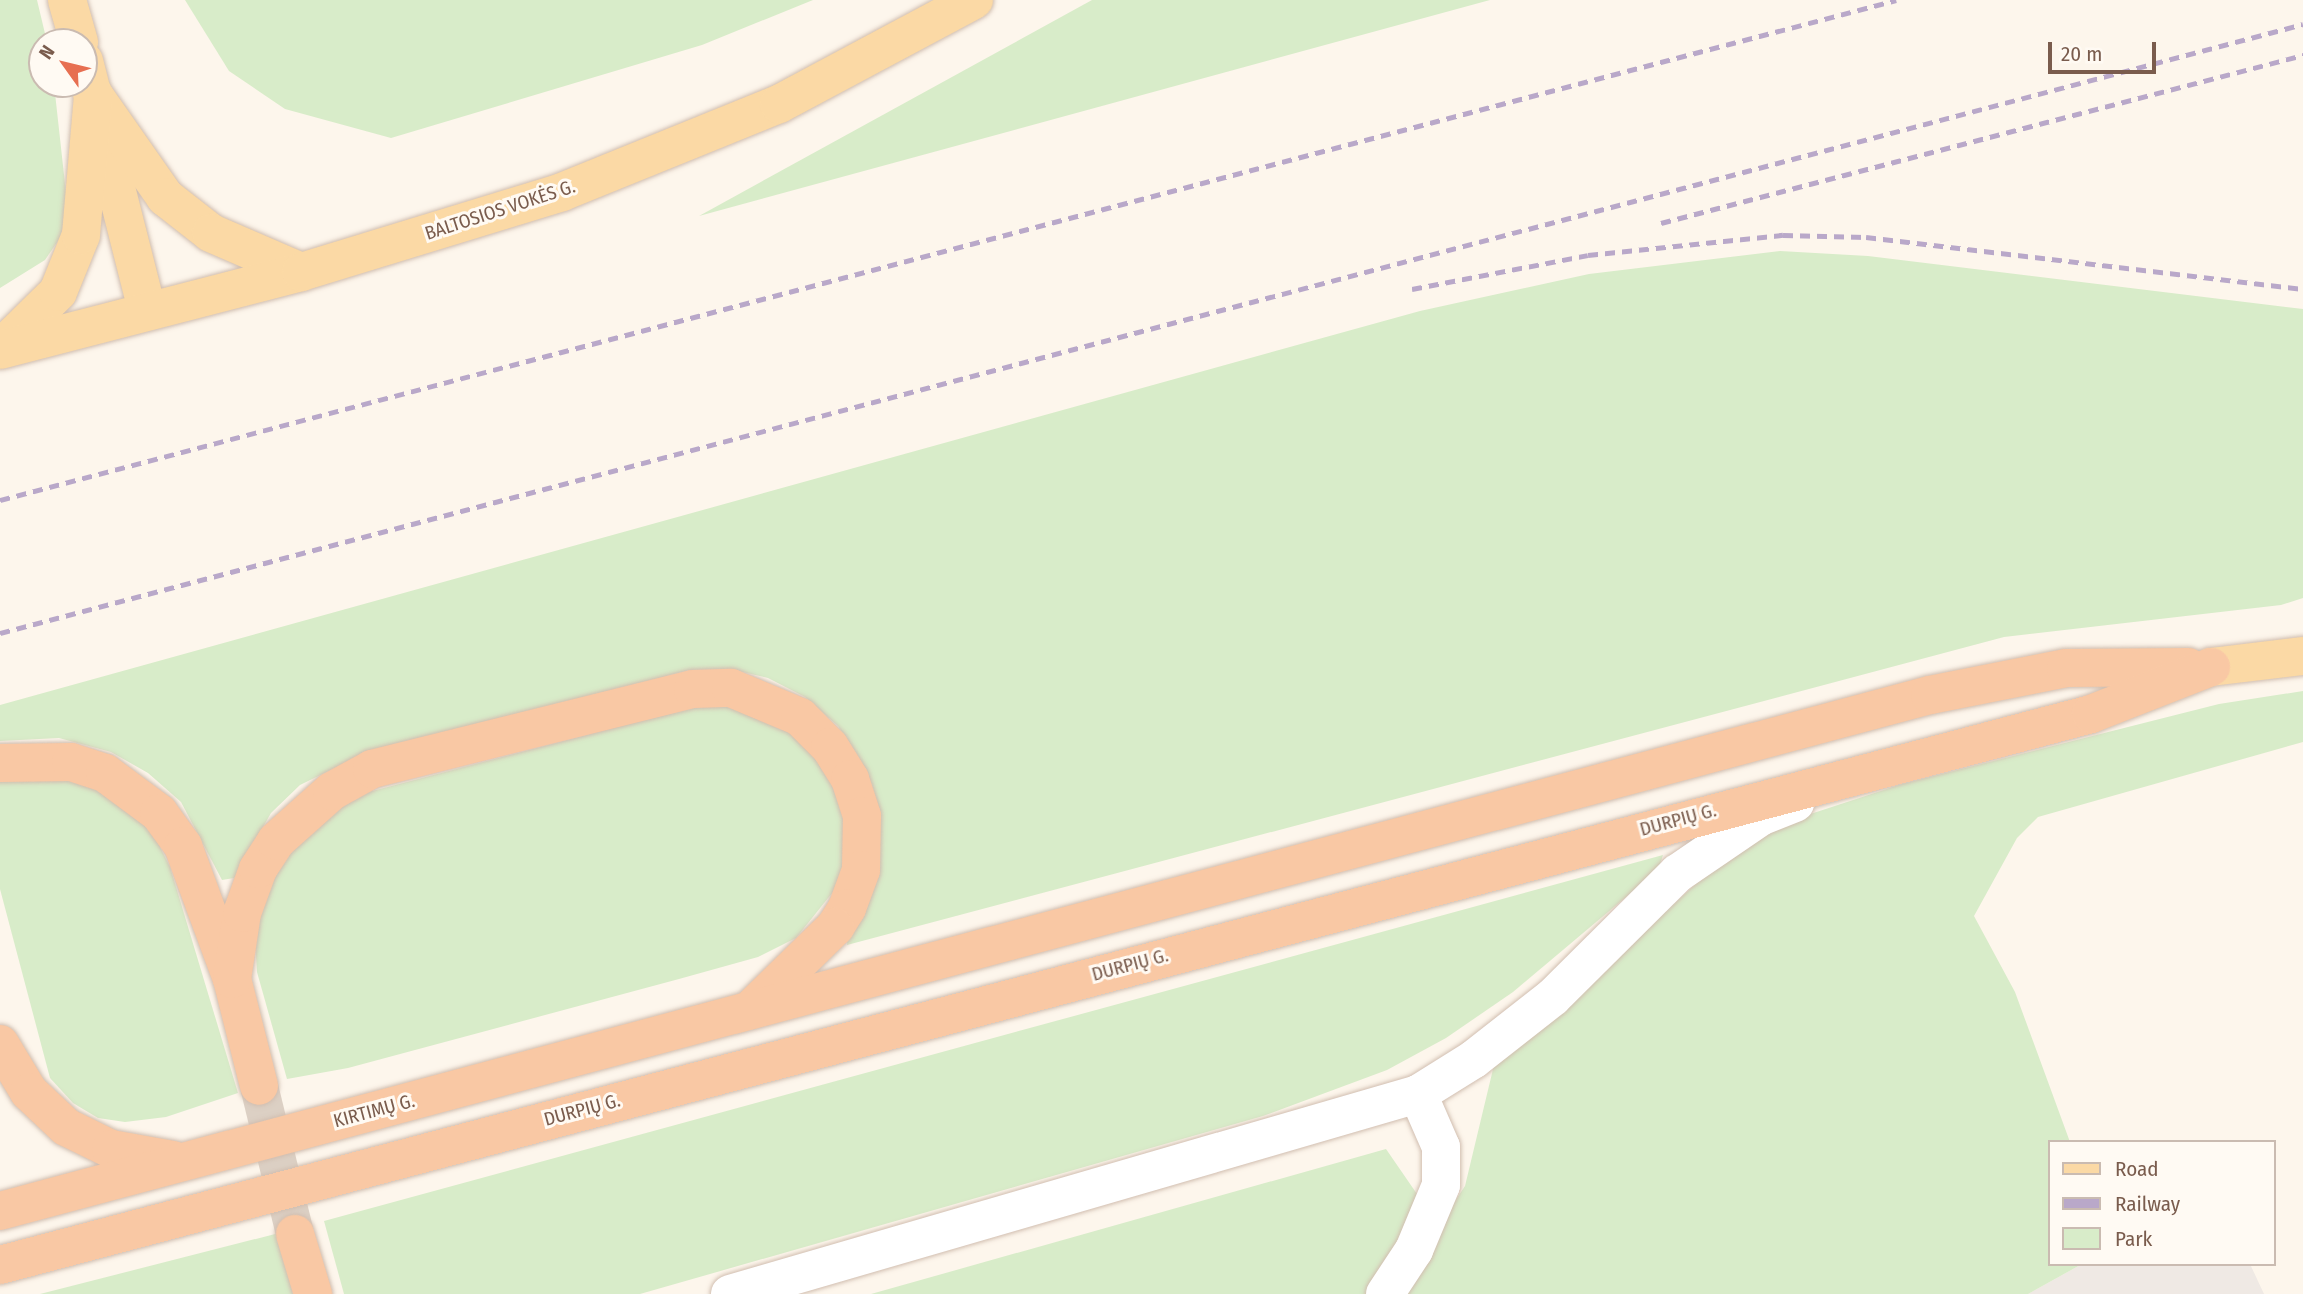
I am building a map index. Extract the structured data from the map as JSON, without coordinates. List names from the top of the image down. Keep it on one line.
{"streets":{"highway":["DURPIŲ G.","KIRTIMŲ G."],"main road":["BALTOSIOS VOKĖS G."]},"crossings":[["DURPIŲ G.","KIRTIMŲ G."]],"legend":["Road","Railway","Park"],"scale_bar":"20 m","north":"top left"}
